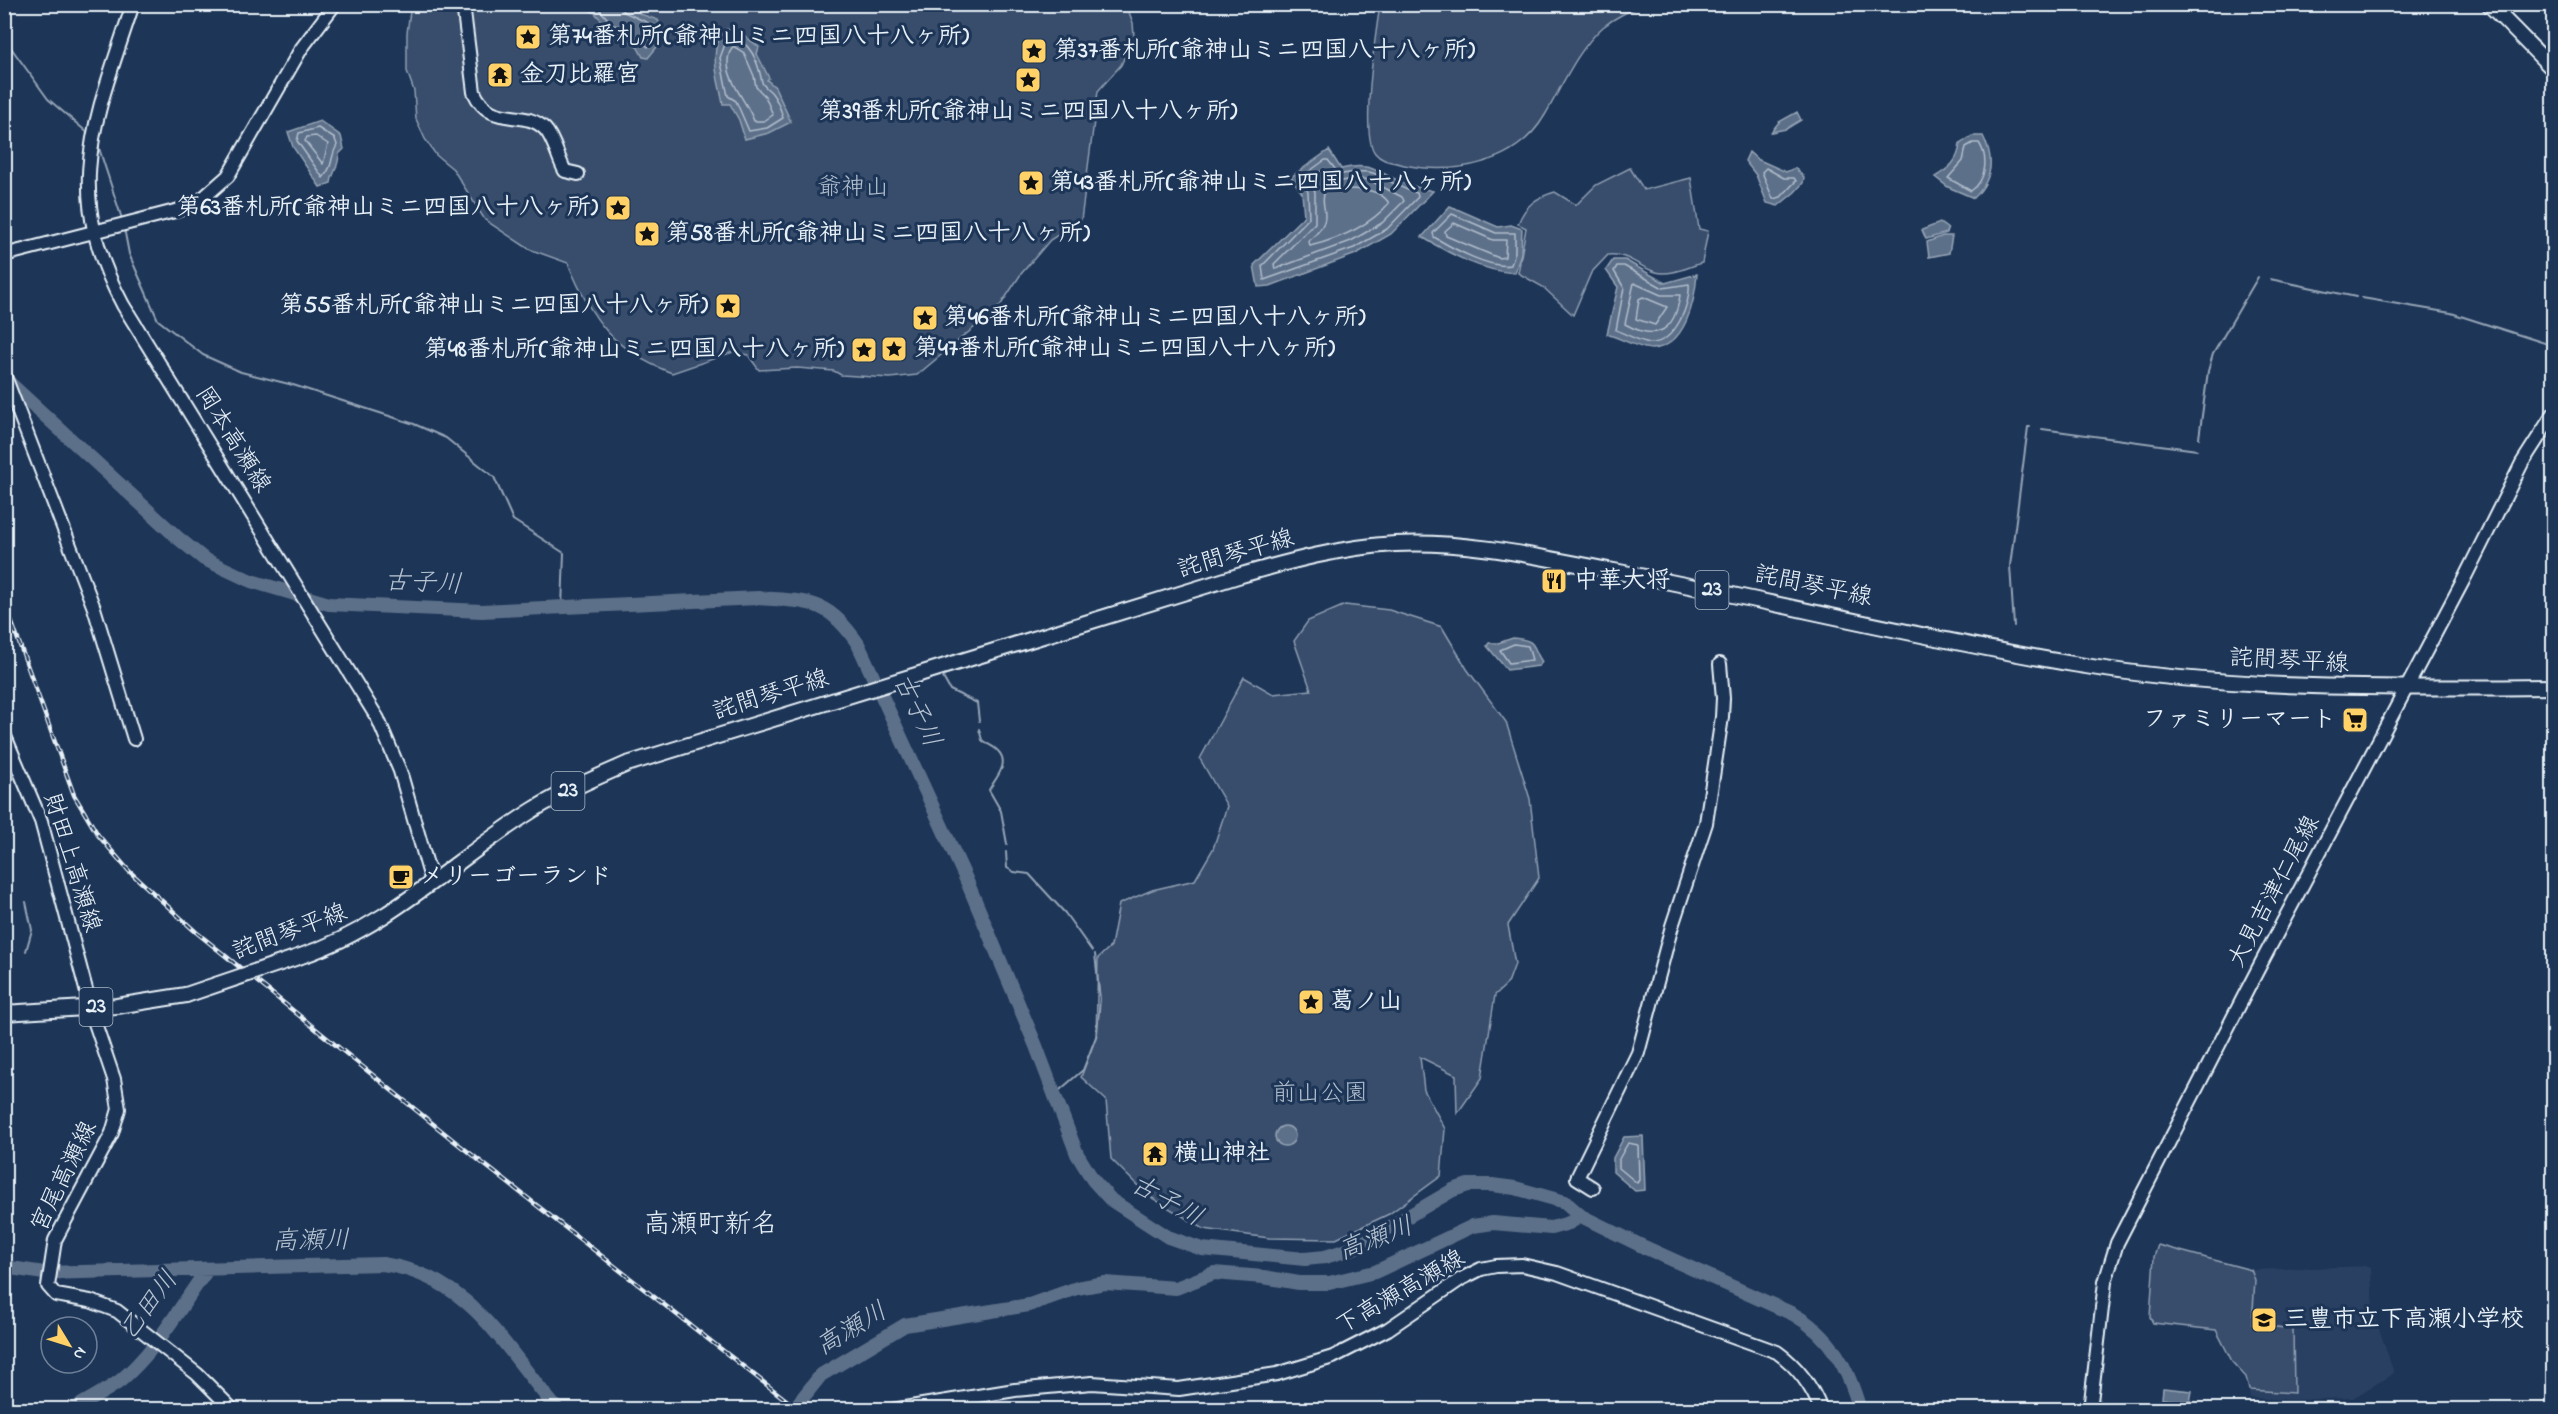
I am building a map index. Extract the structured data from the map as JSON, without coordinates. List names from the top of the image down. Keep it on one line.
{"streets":{"main road":["岡本高瀬線","詫間琴平線","23","財田上高瀬線","大見吉津仁尾線","宮尾高瀬線","下高瀬高瀬線"]},"crossings":[["岡本高瀬線","詫間琴平線"],["詫間琴平線","財田上高瀬線"],["詫間琴平線","大見吉津仁尾線"],["詫間琴平線","宮尾高瀬線"],["財田上高瀬線","宮尾高瀬線"]],"districts":["高瀬町新名"],"water":["古子川","高瀬川","乙田川"],"parks":["爺神山","前山公園"],"places":{"place":["第74番札所(爺神山ミニ四国八十八ヶ所)","第37番札所(爺神山ミニ四国八十八ヶ所)","第39番札所(爺神山ミニ四国八十八ヶ所)","第43番札所(爺神山ミニ四国八十八ヶ所)","第63番札所(爺神山ミニ四国八十八ヶ所)","第58番札所(爺神山ミニ四国八十八ヶ所)","第55番札所(爺神山ミニ四国八十八ヶ所)","第46番札所(爺神山ミニ四国八十八ヶ所)","第47番札所(爺神山ミニ四国八十八ヶ所)","第48番札所(爺神山ミニ四国八十八ヶ所)","葛ノ山"],"temple":["金刀比羅宮","横山神社"],"restaurant":["中華大将"],"supermarket":["ファミリーマート"],"cafe":["メリーゴーランド"],"school or university":["三豊市立下高瀬小学校"]},"north":"bottom right"}
